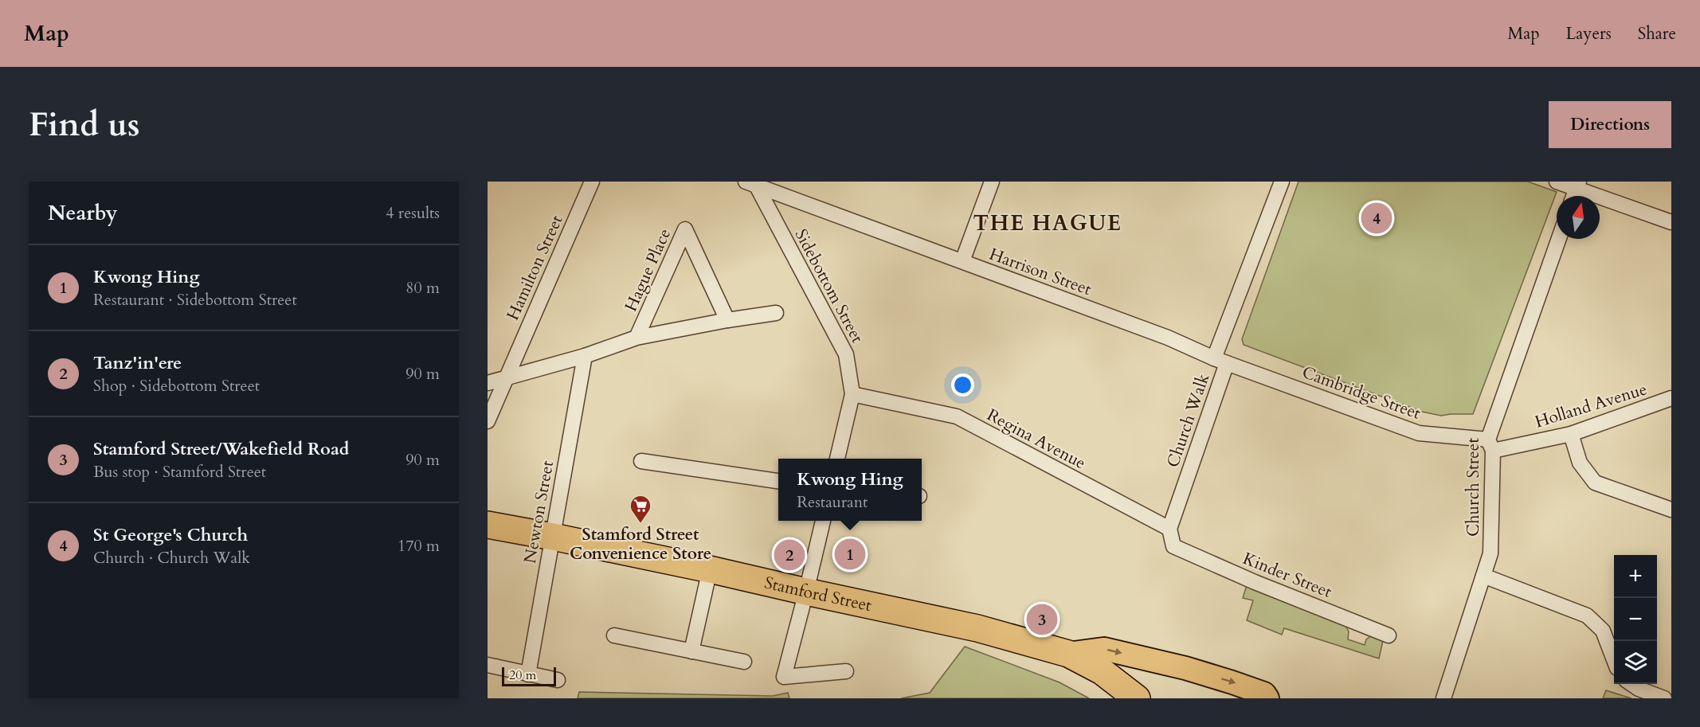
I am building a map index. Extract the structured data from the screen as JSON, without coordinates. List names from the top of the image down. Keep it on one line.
{"streets":{"highway":["Stamford Street"],"street":["Hamilton Street","Hague Place","Harrison Street","Sidebottom Street","Cambridge Street","Holland Avenue","Church Walk","Regina Avenue","Church Street","Newton Street","Kinder Street"]},"crossings":[["Hamilton Street","Hague Place"],["Hague Place","Newton Street"],["Harrison Street","Sidebottom Street"],["Harrison Street","Cambridge Street"],["Harrison Street","Church Walk"],["Sidebottom Street","Regina Avenue"],["Cambridge Street","Holland Avenue"],["Cambridge Street","Church Walk"],["Cambridge Street","Church Street"],["Holland Avenue","Church Street"],["Church Walk","Regina Avenue"],["Church Walk","Kinder Street"],["Regina Avenue","Kinder Street"],["Newton Street","Stamford Street"]],"districts":["THE HAGUE"],"places":{"supermarket":["Stamford Street Convenience Store"]},"scale_bar":"20 m","north":"top","page":{"header":"Map","nav":["Map","Layers","Share"],"buttons":"Directions","title":"Find us","heading":["Nearby","4 results"],"pins":["4","1","2","3"],"list":[{"mark":"1","name":"Kwong Hing","note":"Restaurant · Sidebottom Street","value":"80 m"},{"mark":"2","name":"Tanz'in'ere","note":"Shop · Sidebottom Street","value":"90 m"},{"mark":"3","name":"Stamford Street/Wakefield Road","note":"Bus stop · Stamford Street","value":"90 m"},{"mark":"4","name":"St George's Church","note":"Church · Church Walk","value":"170 m"}],"popup":["Kwong Hing","Restaurant"],"map_buttons":["+","−"],"scale":"20 m"}}
